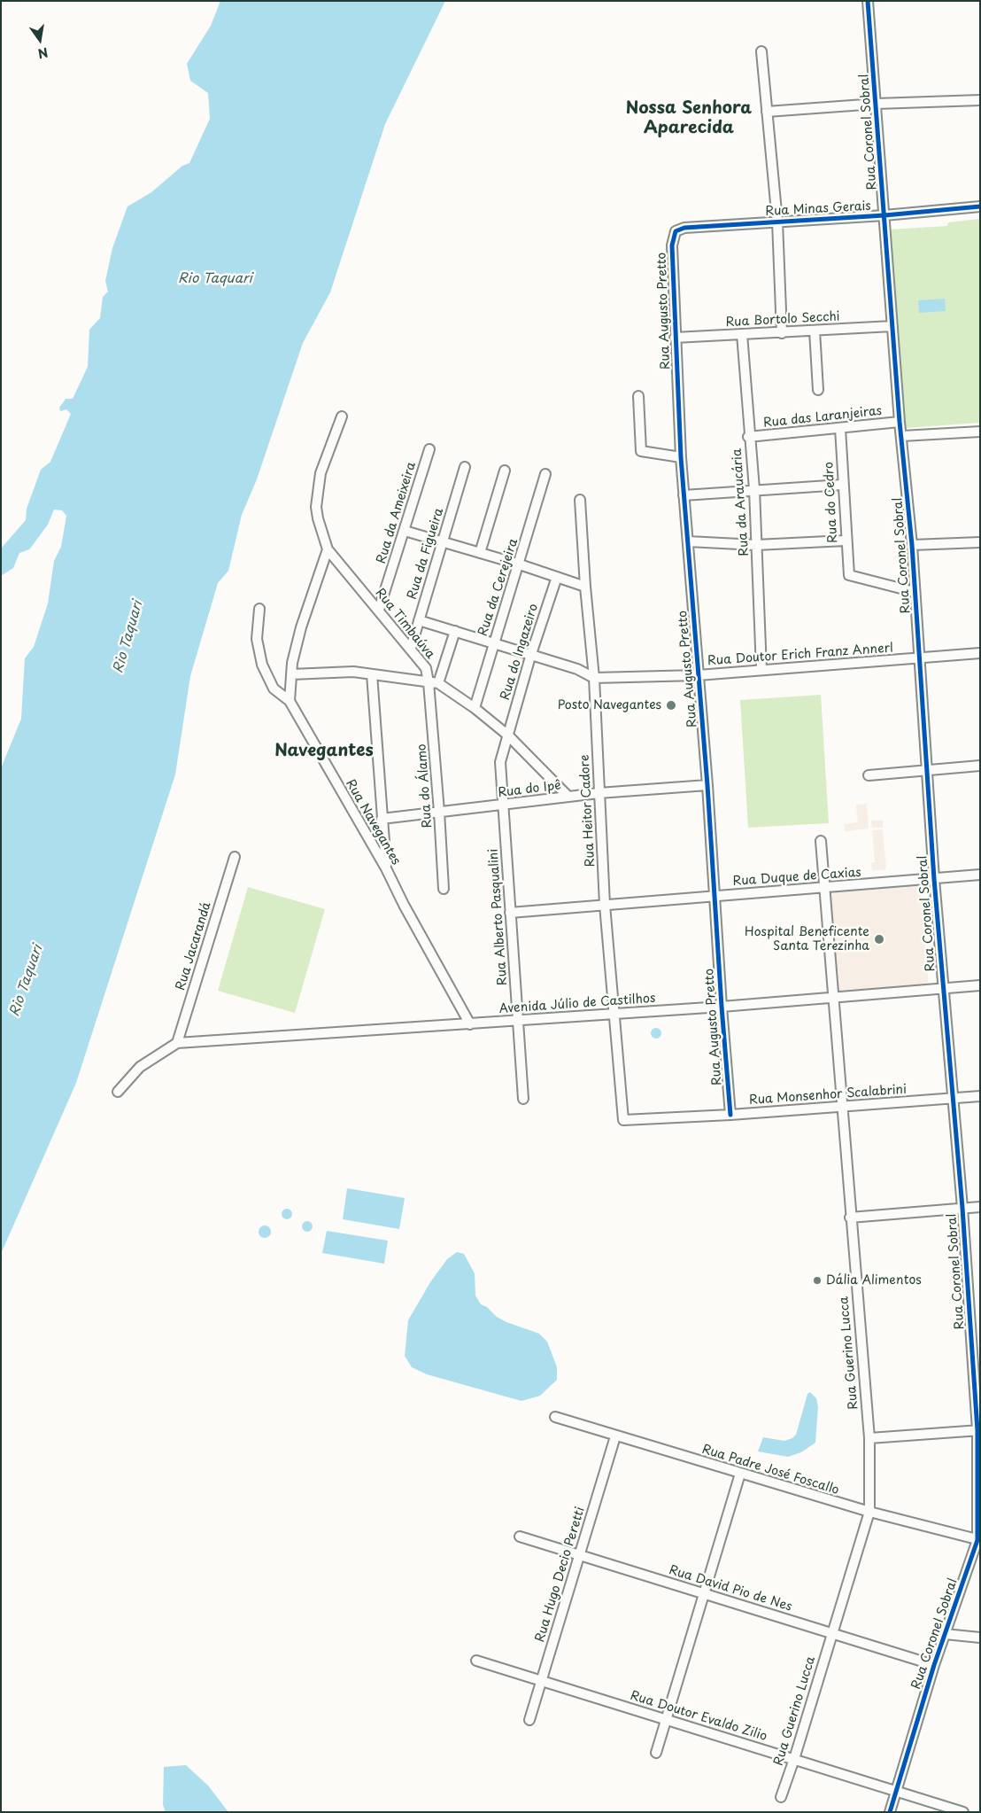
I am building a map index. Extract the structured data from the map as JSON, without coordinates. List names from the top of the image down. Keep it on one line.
{"streets":{"street":["Rua Coronel Sobral","Rua Minas Gerais","Rua Augusto Pretto","Rua Bortolo Secchi","Rua das Laranjeiras","Rua da Araucária","Rua do Cedro","Rua da Ameixeira","Rua da Figueira","Rua da Cerejeira","Rua Timbaúva","Rua do Ingazeiro","Rua Doutor Erich Franz Annerl","Rua do Álamo","Rua do Ipê","Rua Heitor Cadore","Rua Navegantes","Rua Duque de Caxias","Rua Alberto Pasqualini","Rua Jacarandá","Avenida Júlio de Castilhos","Rua Monsenhor Scalabrini","Rua Guerino Lucca","Rua Padre José Foscallo","Rua Hugo Decio Peretti","Rua David Pio de Nes","Rua Doutor Evaldo Zilio"]},"crossings":[["Rua Coronel Sobral","Rua Minas Gerais"],["Rua Coronel Sobral","Rua Bortolo Secchi"],["Rua Coronel Sobral","Rua das Laranjeiras"],["Rua Coronel Sobral","Rua do Cedro"],["Rua Coronel Sobral","Rua Doutor Erich Franz Annerl"],["Rua Coronel Sobral","Rua Duque de Caxias"],["Rua Coronel Sobral","Avenida Júlio de Castilhos"],["Rua Coronel Sobral","Rua Monsenhor Scalabrini"],["Rua Coronel Sobral","Rua Padre José Foscallo"],["Rua Coronel Sobral","Rua David Pio de Nes"],["Rua Coronel Sobral","Rua Doutor Evaldo Zilio"],["Rua Minas Gerais","Rua Augusto Pretto"],["Rua Augusto Pretto","Rua Bortolo Secchi"],["Rua Augusto Pretto","Rua Doutor Erich Franz Annerl"],["Rua Augusto Pretto","Rua do Ipê"],["Rua Augusto Pretto","Rua Duque de Caxias"],["Rua Augusto Pretto","Avenida Júlio de Castilhos"],["Rua Augusto Pretto","Rua Monsenhor Scalabrini"],["Rua Bortolo Secchi","Rua da Araucária"],["Rua das Laranjeiras","Rua da Araucária"],["Rua das Laranjeiras","Rua do Cedro"],["Rua da Araucária","Rua Doutor Erich Franz Annerl"],["Rua da Ameixeira","Rua Timbaúva"],["Rua da Figueira","Rua Timbaúva"],["Rua Timbaúva","Rua do Álamo"],["Rua do Ingazeiro","Rua Alberto Pasqualini"],["Rua Doutor Erich Franz Annerl","Rua Heitor Cadore"],["Rua do Álamo","Rua do Ipê"],["Rua do Ipê","Rua Heitor Cadore"],["Rua do Ipê","Rua Alberto Pasqualini"],["Rua Heitor Cadore","Rua Duque de Caxias"],["Rua Heitor Cadore","Avenida Júlio de Castilhos"],["Rua Heitor Cadore","Rua Monsenhor Scalabrini"],["Rua Navegantes","Avenida Júlio de Castilhos"],["Rua Duque de Caxias","Rua Alberto Pasqualini"],["Rua Duque de Caxias","Rua Guerino Lucca"],["Rua Alberto Pasqualini","Avenida Júlio de Castilhos"],["Rua Jacarandá","Avenida Júlio de Castilhos"],["Avenida Júlio de Castilhos","Rua Guerino Lucca"],["Rua Monsenhor Scalabrini","Rua Guerino Lucca"],["Rua Guerino Lucca","Rua Padre José Foscallo"],["Rua Guerino Lucca","Rua David Pio de Nes"],["Rua Guerino Lucca","Rua Doutor Evaldo Zilio"],["Rua Padre José Foscallo","Rua Hugo Decio Peretti"],["Rua Hugo Decio Peretti","Rua David Pio de Nes"],["Rua Hugo Decio Peretti","Rua Doutor Evaldo Zilio"]],"districts":["Nossa Senhora Aparecida","Navegantes"],"water":["Rio Taquari"],"places":["Posto Navegantes","Hospital Beneficente Santa Terezinha","Dália Alimentos"],"north":"bottom"}
